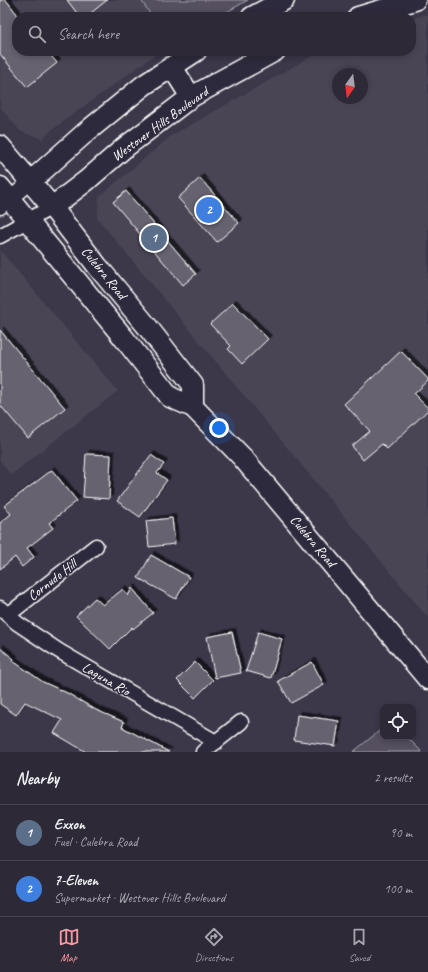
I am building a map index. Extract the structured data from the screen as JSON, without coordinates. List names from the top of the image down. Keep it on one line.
{"streets":{"main road":["Westover Hills Boulevard","Culebra Road"],"street":["Cornudo Hill","Laguna Rio"]},"crossings":[["Westover Hills Boulevard","Culebra Road"],["Cornudo Hill","Laguna Rio"]],"north":"bottom","page":{"search":"Search here","pins":["2","1"],"heading":["Nearby","2 results"],"list":[{"mark":"1","name":"Exxon","note":"Fuel · Culebra Road","value":"90 m"},{"mark":"2","name":"7-Eleven","note":"Supermarket · Westover Hills Boulevard","value":"100 m"}],"nav":["Map","Directions","Saved"]}}
